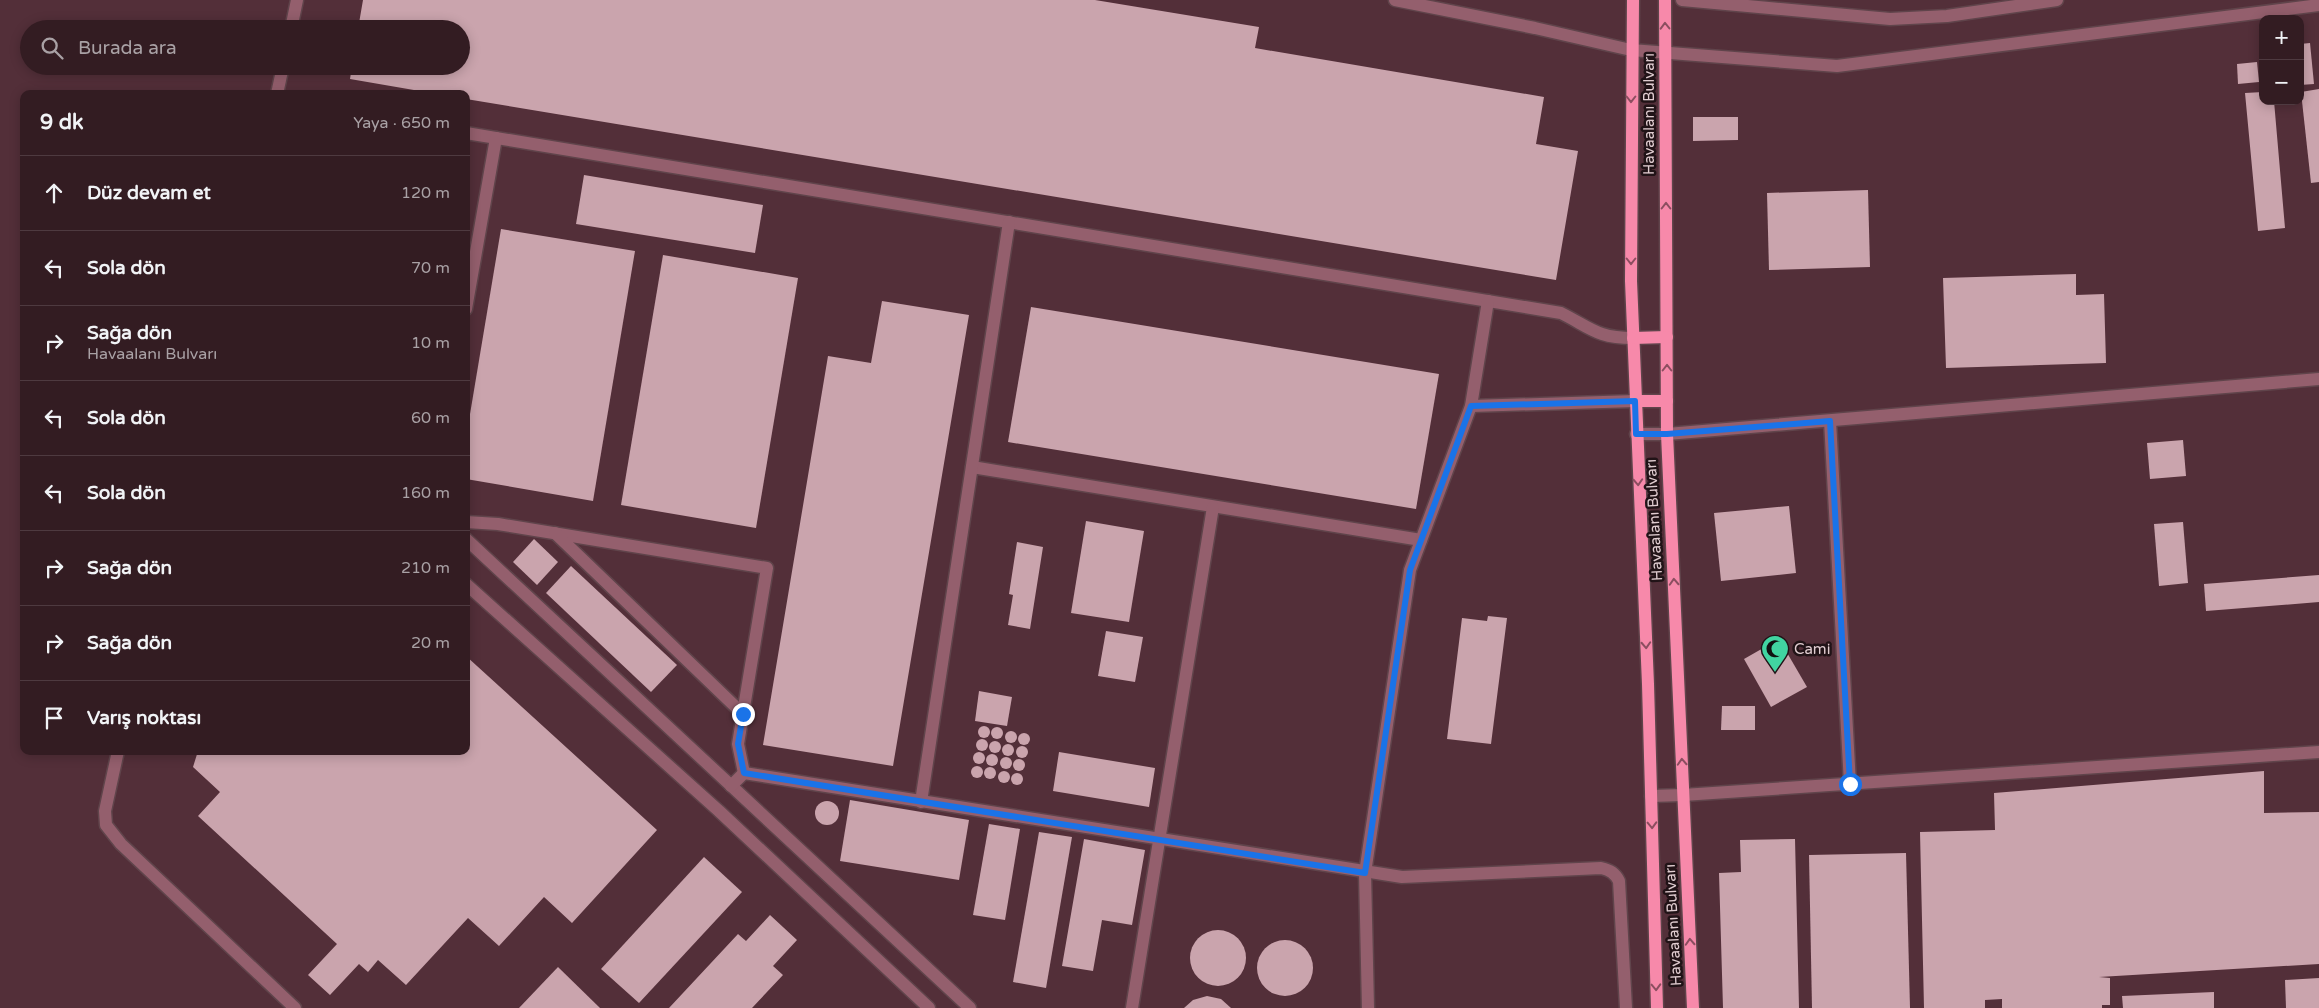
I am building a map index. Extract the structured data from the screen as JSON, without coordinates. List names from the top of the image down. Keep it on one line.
{"streets":{"main road":["Havaalanı Bulvarı"]},"places":{"mosque":["Cami"]},"page":{"map_buttons":["+","−"],"search":"Burada ara","heading":["9 dk","Yaya · 650 m"],"list":[["Düz devam et","120 m"],["Sola dön","70 m"],["Sağa dön","Havaalanı Bulvarı","10 m"],["Sola dön","60 m"],["Sola dön","160 m"],["Sağa dön","210 m"],["Sağa dön","20 m"],"Varış noktası"]}}
